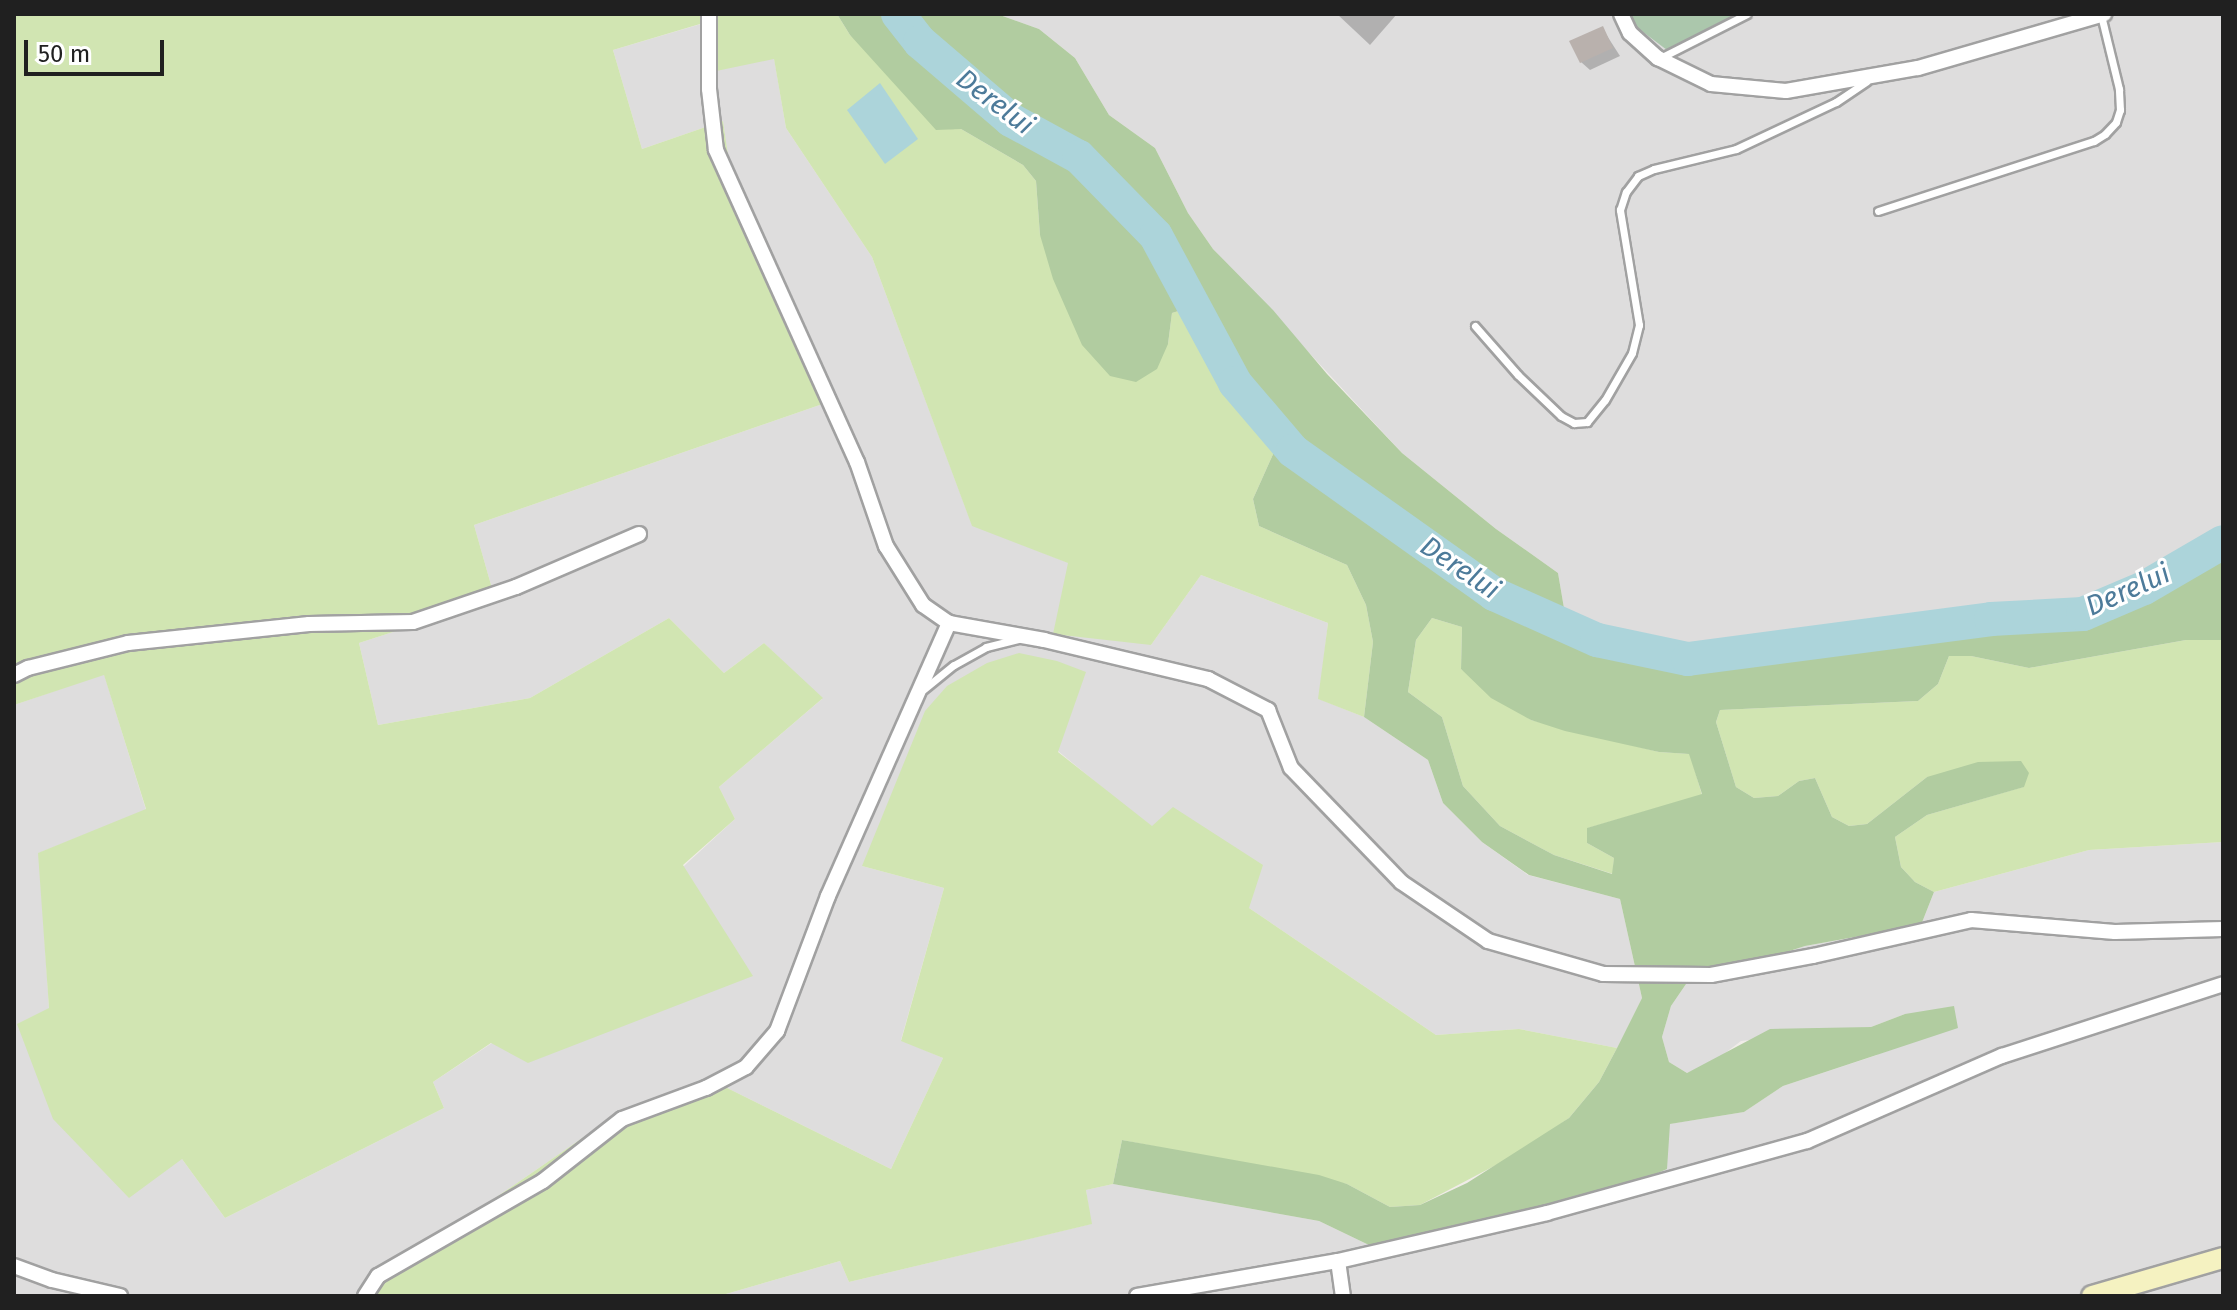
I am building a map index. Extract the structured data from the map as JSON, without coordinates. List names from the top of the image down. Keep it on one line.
{"water":["Derelui"],"scale_bar":"50 m"}
